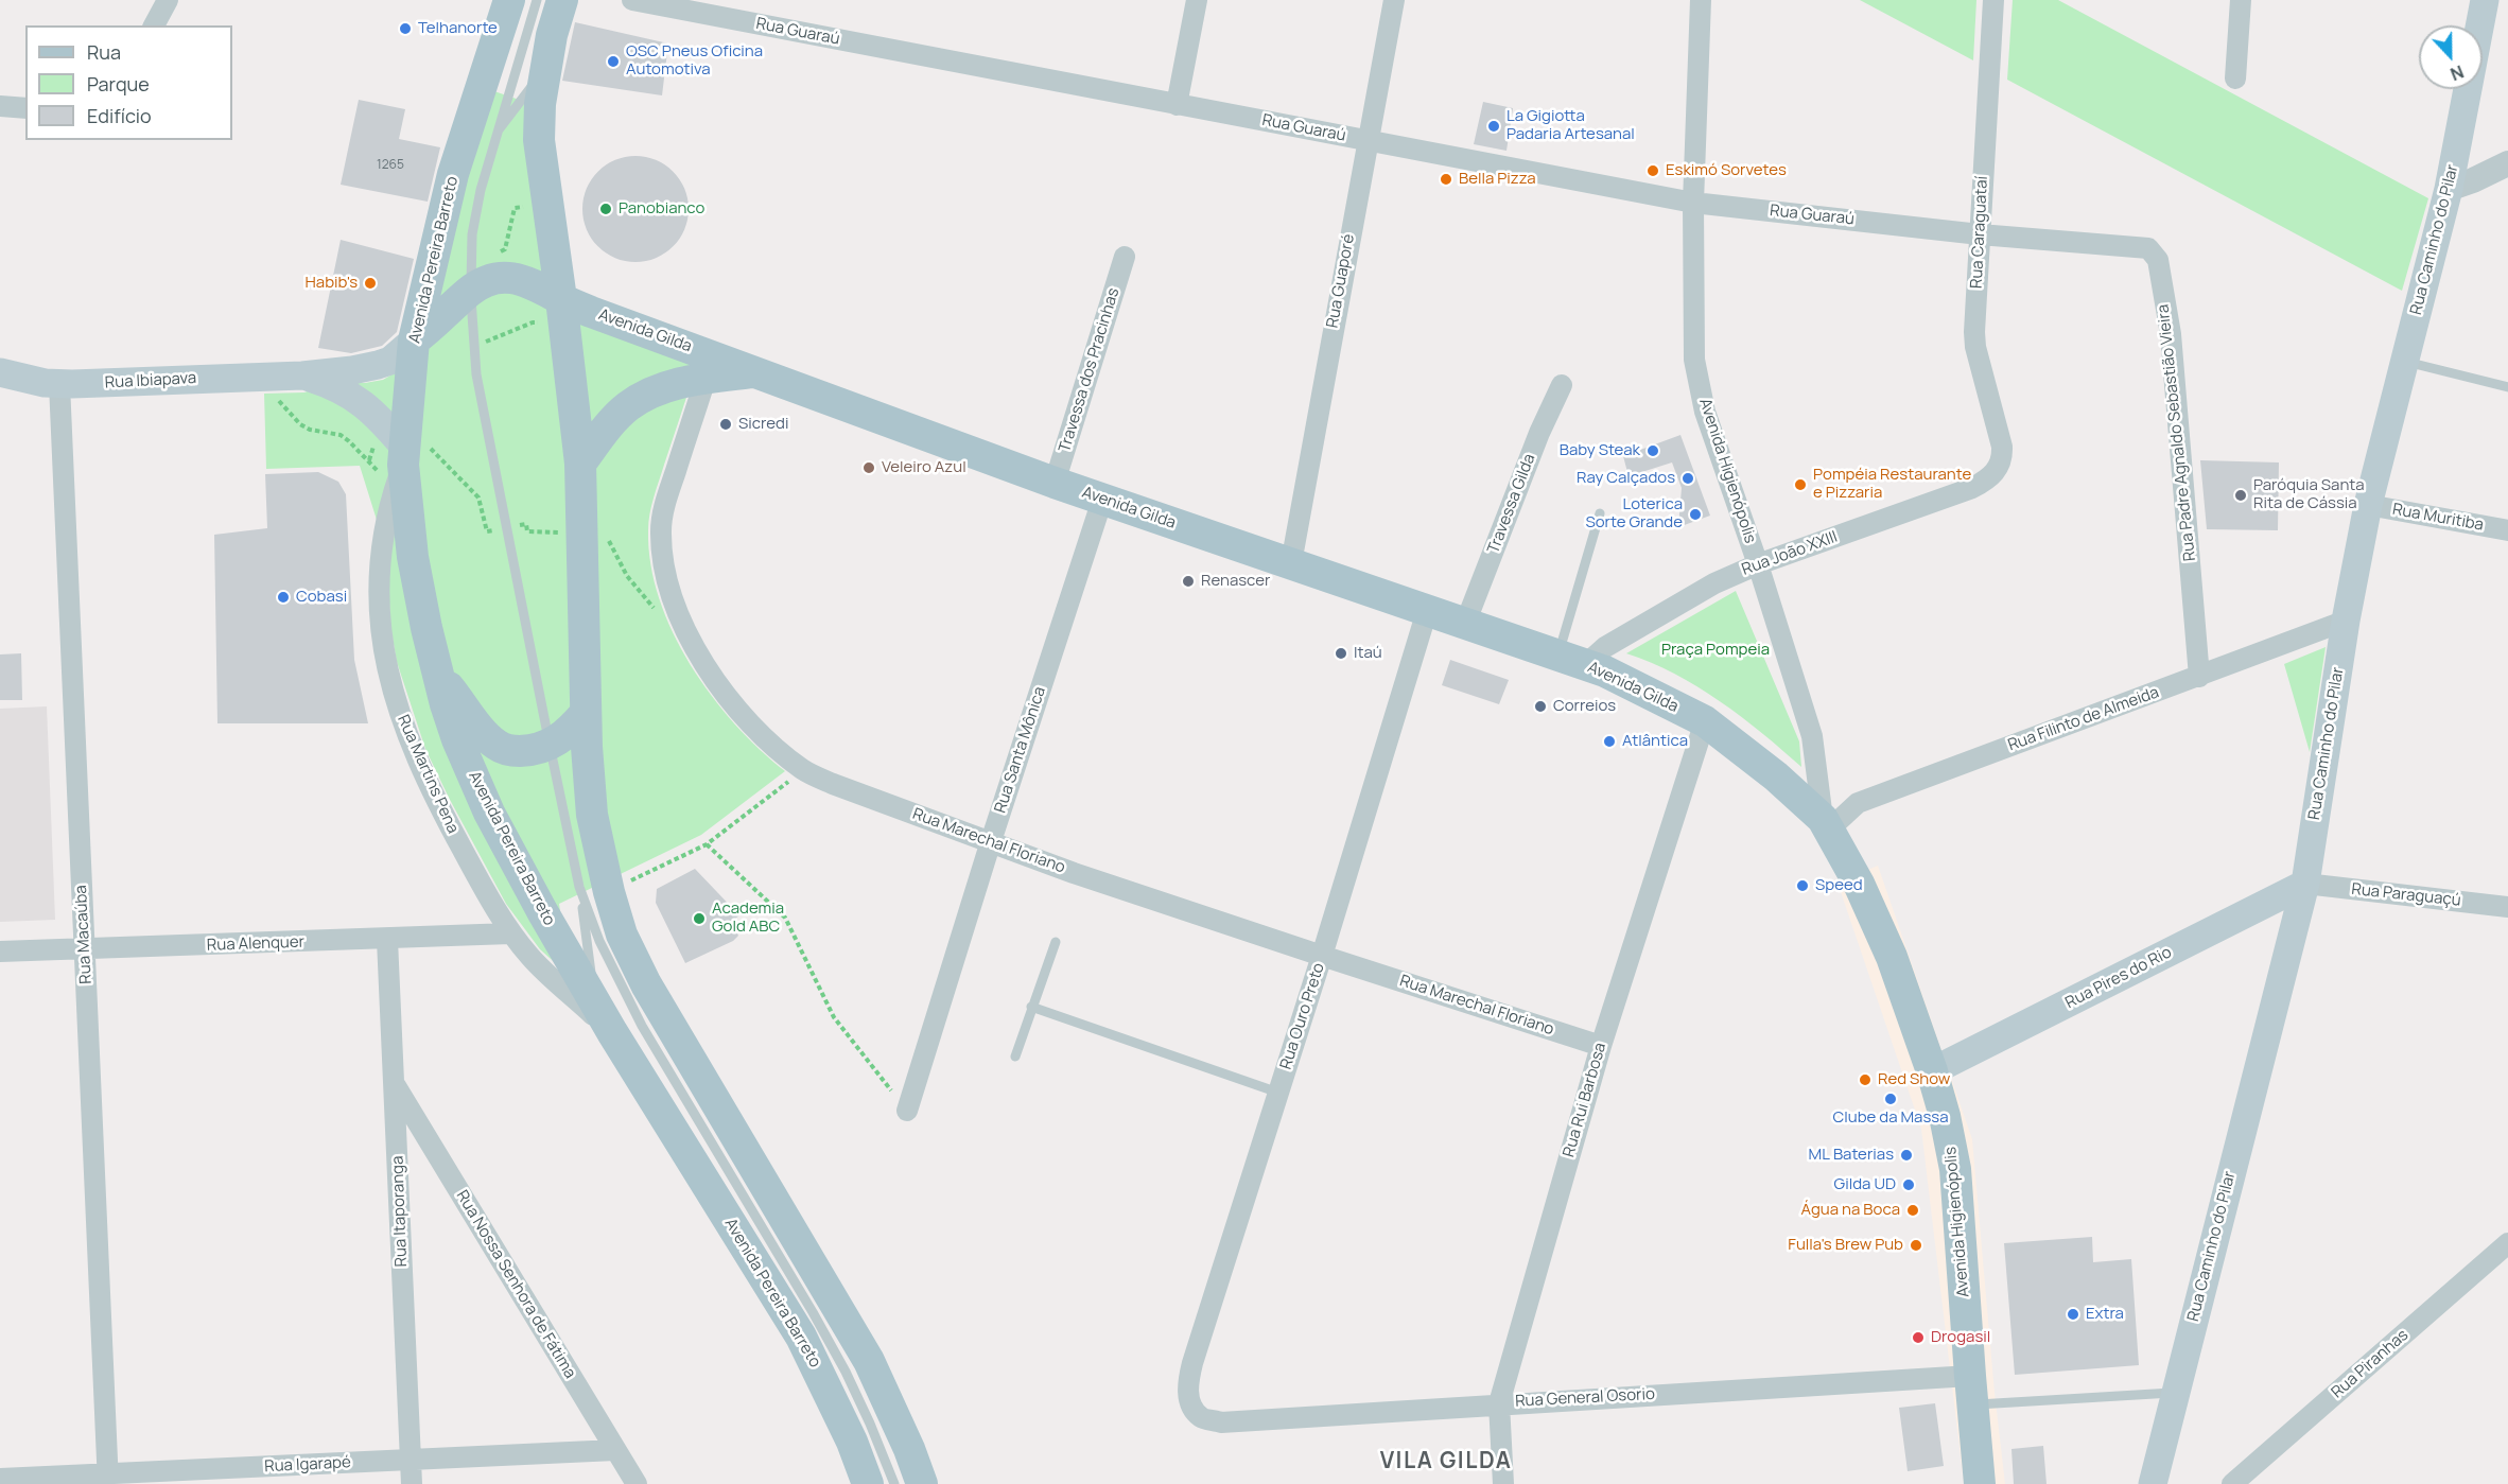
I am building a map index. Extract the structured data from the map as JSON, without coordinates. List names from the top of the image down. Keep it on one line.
{"streets":{"main road":["Rua Caminho do Pilar","Avenida Pereira Barreto","Avenida Gilda","Rua Ibiapava","Avenida Higienópolis","Rua Pires do Rio"],"street":["Rua Guaraú","Rua Caraguataí","Rua Guaporé","Travessa dos Pracinhas","Rua Padre Agnaldo Sebastião Vieira","Travessa Gilda","Rua Muritiba","Rua João XXIII","Rua Filinto de Almeida","Rua Santa Mônica","Rua Martins Pena","Rua Marechal Floriano","Rua Paraguaçú","Rua Macaúba","Rua Alenquer","Rua Ouro Preto","Rua Rui Barbosa","Rua Itaporanga","Rua Nossa Senhora de Fátima","Rua Piranhas","Rua General Osorio","Rua Igarapé"]},"crossings":[["Rua Guaraú","Rua Caraguataí"],["Rua Guaraú","Rua Guaporé"],["Rua Guaraú","Rua Padre Agnaldo Sebastião Vieira"],["Rua Guaraú","Avenida Higienópolis"],["Rua Caraguataí","Rua Padre Agnaldo Sebastião Vieira"],["Rua Caraguataí","Rua João XXIII"],["Rua Caminho do Pilar","Rua Muritiba"],["Rua Caminho do Pilar","Rua Filinto de Almeida"],["Rua Caminho do Pilar","Rua Paraguaçú"],["Rua Caminho do Pilar","Rua Pires do Rio"],["Avenida Pereira Barreto","Avenida Gilda"],["Avenida Pereira Barreto","Rua Ibiapava"],["Avenida Pereira Barreto","Rua Martins Pena"],["Rua Guaporé","Avenida Gilda"],["Avenida Gilda","Travessa dos Pracinhas"],["Avenida Gilda","Rua Ibiapava"],["Avenida Gilda","Avenida Higienópolis"],["Avenida Gilda","Travessa Gilda"],["Avenida Gilda","Rua João XXIII"],["Avenida Gilda","Rua Filinto de Almeida"],["Avenida Gilda","Rua Santa Mônica"],["Avenida Gilda","Rua Ouro Preto"],["Avenida Gilda","Rua Rui Barbosa"],["Rua Ibiapava","Rua Martins Pena"],["Rua Ibiapava","Rua Macaúba"],["Rua Padre Agnaldo Sebastião Vieira","Rua Filinto de Almeida"],["Avenida Higienópolis","Rua João XXIII"],["Avenida Higienópolis","Rua Filinto de Almeida"],["Avenida Higienópolis","Rua Pires do Rio"],["Avenida Higienópolis","Rua General Osorio"],["Rua Santa Mônica","Rua Marechal Floriano"],["Rua Martins Pena","Rua Alenquer"],["Rua Marechal Floriano","Rua Ouro Preto"],["Rua Marechal Floriano","Rua Rui Barbosa"],["Rua Paraguaçú","Rua Pires do Rio"],["Rua Macaúba","Rua Alenquer"],["Rua Macaúba","Rua Igarapé"],["Rua Alenquer","Rua Itaporanga"],["Rua Ouro Preto","Rua General Osorio"],["Rua Rui Barbosa","Rua General Osorio"],["Rua Itaporanga","Rua Nossa Senhora de Fátima"],["Rua Itaporanga","Rua Igarapé"],["Rua Nossa Senhora de Fátima","Rua Igarapé"]],"districts":["VILA GILDA"],"parks":["Praça Pompeia"],"places":["Telhanorte","OSC Pneus Oficina Automotiva","La Gigiotta Padaria Artesanal","Eskimó Sorvetes","Bella Pizza","Panobianco","Habib's","Sicredi","Baby Steak","Veleiro Azul","Ray Calçados","Pompéia Restaurante e Pizzaria","Paróquia Santa Rita de Cássia","Loterica Sorte Grande","Renascer","Cobasi","Itaú","Correios","Atlântica","Speed","Academia Gold ABC","Red Show","Clube da Massa","ML Baterias","Gilda UD","Água na Boca","Fulla's Brew Pub","Extra","Drogasil"],"house_numbers":["1265"],"legend":["Rua","Parque","Edifício"],"north":"bottom"}
